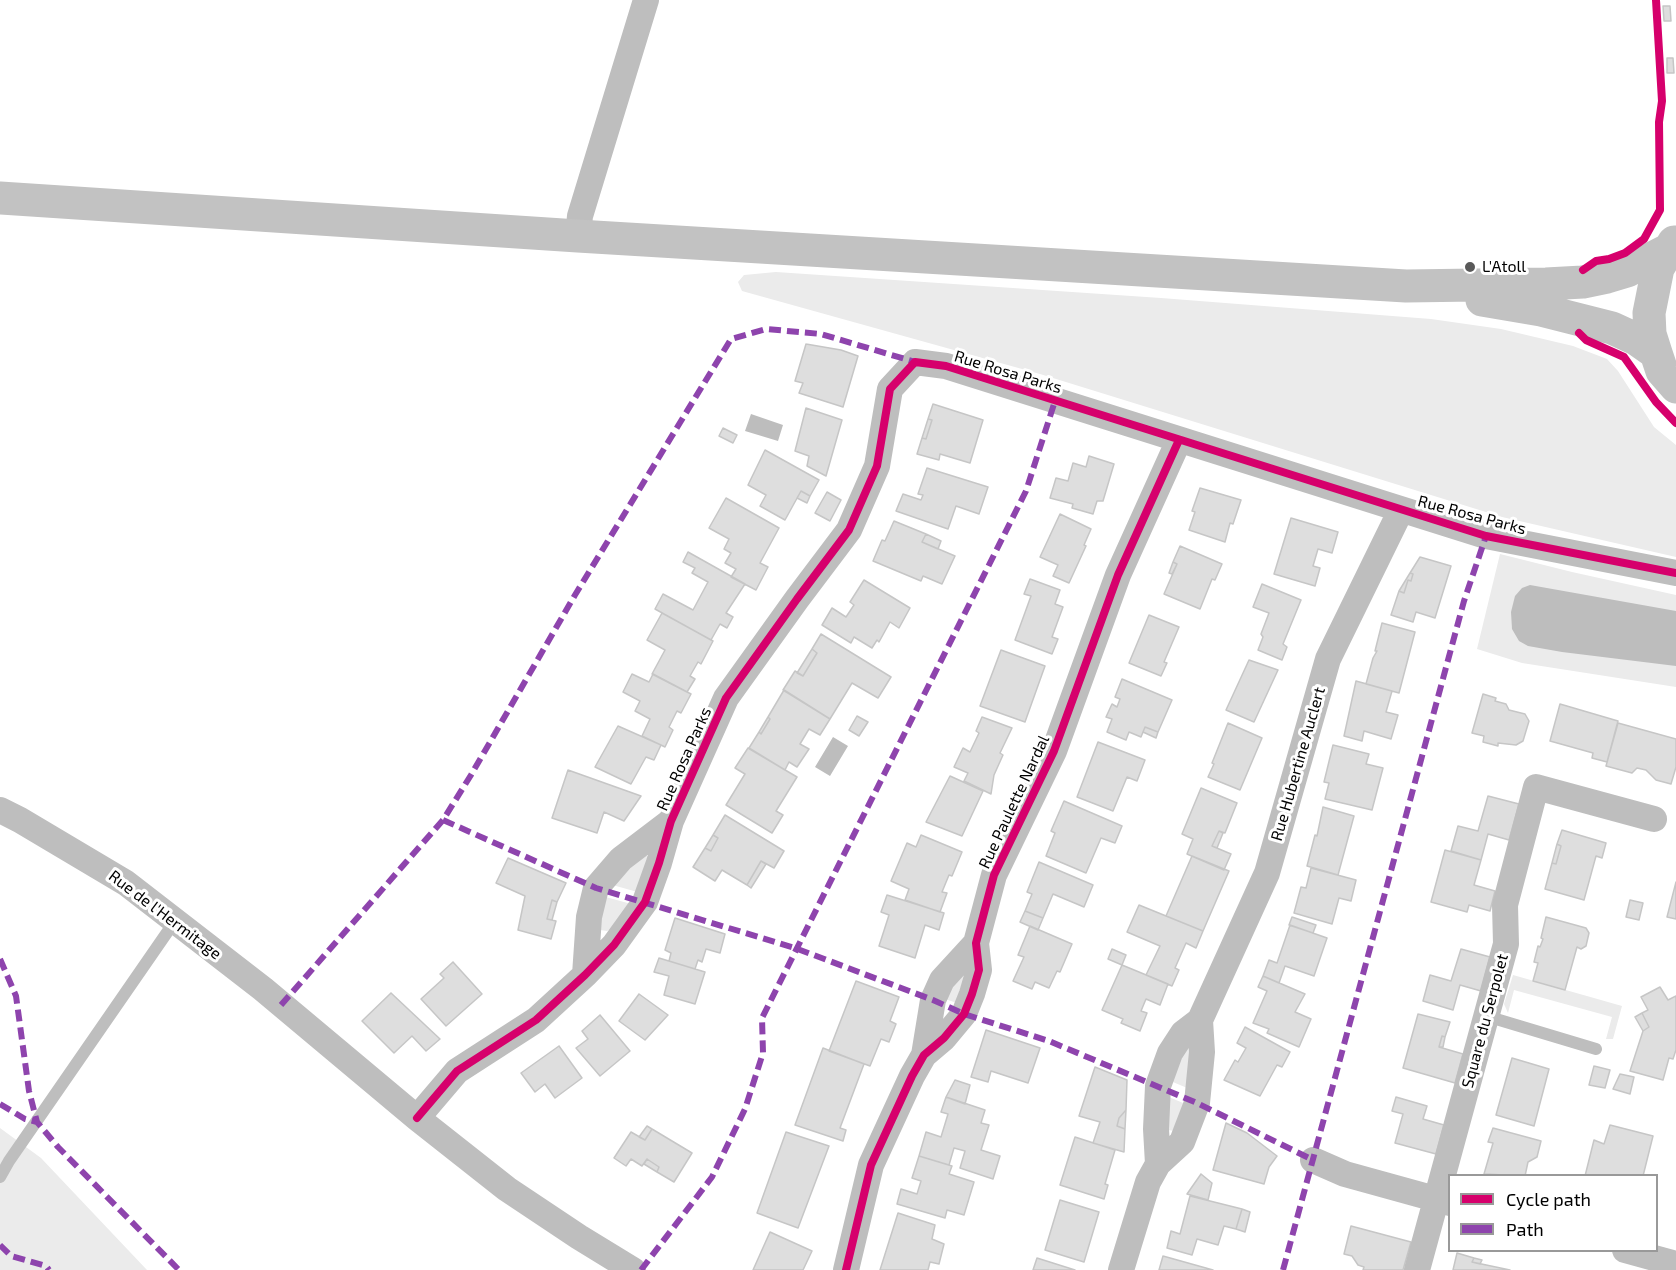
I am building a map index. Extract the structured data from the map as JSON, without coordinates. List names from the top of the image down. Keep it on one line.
{"streets":{"street":["Rue Rosa Parks","Rue Hubertine Auclert","Rue Paulette Nardal","Rue de l'Hermitage","Square du Serpolet"]},"crossings":[["Rue Rosa Parks","Rue Hubertine Auclert"],["Rue Rosa Parks","Rue Paulette Nardal"],["Rue Rosa Parks","Rue de l'Hermitage"]],"places":["L'Atoll"],"legend":["Cycle path","Path"]}
